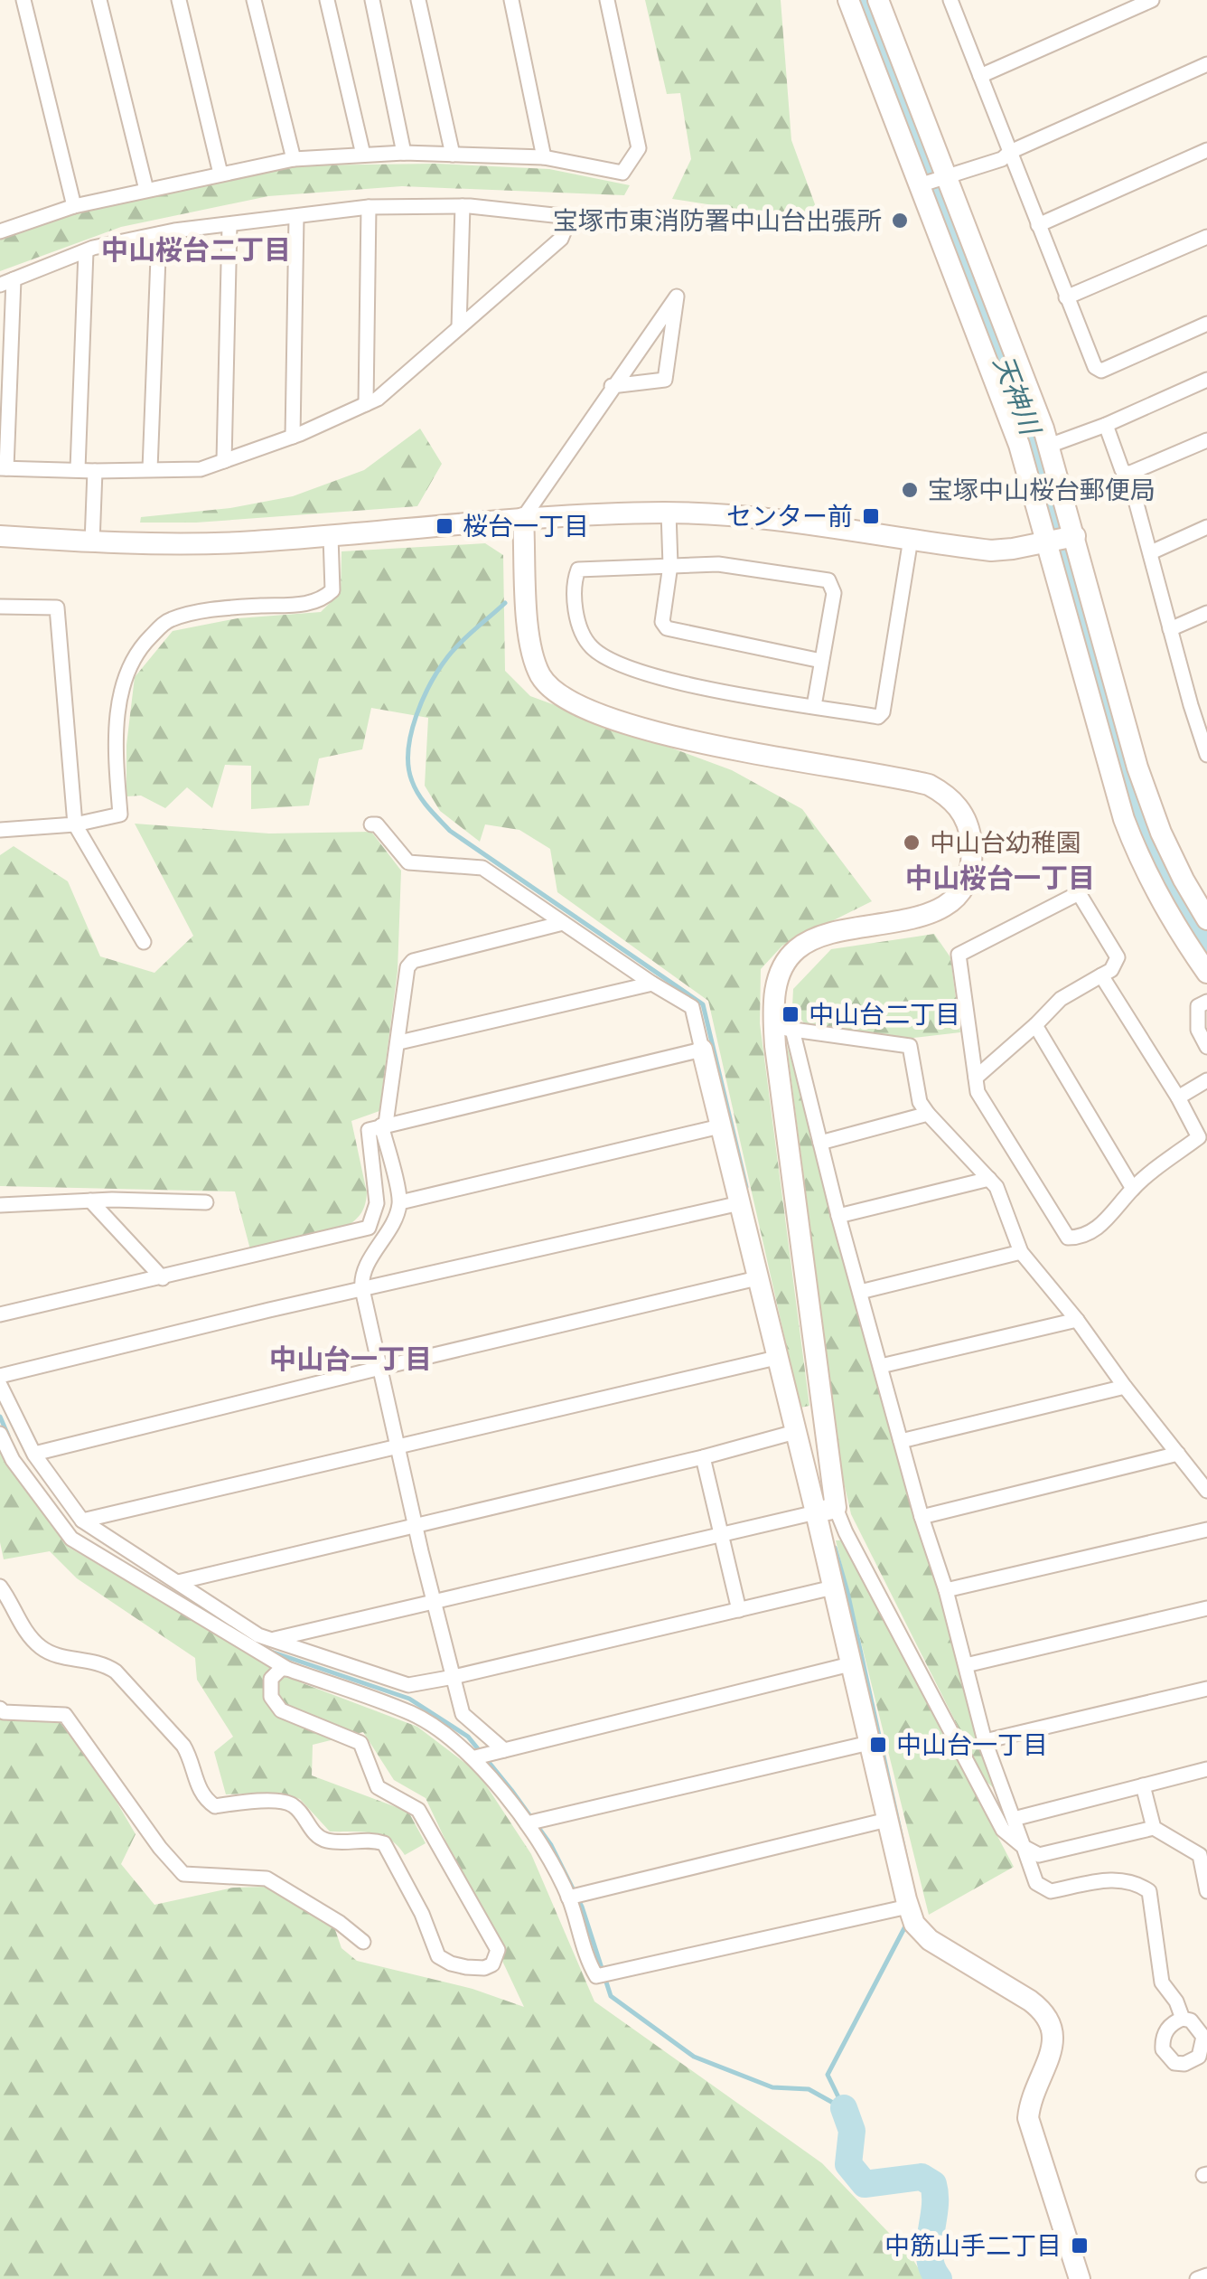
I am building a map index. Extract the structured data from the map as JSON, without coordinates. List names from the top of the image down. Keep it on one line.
{"districts":["中山桜台二丁目","中山桜台一丁目","中山台一丁目"],"water":["天神川"],"places":{"other":["宝塚市東消防署中山台出張所","宝塚中山桜台郵便局","中山台幼稚園"],"transit":["センター前","桜台一丁目","中山台二丁目","中山台一丁目","中筋山手二丁目"]}}
